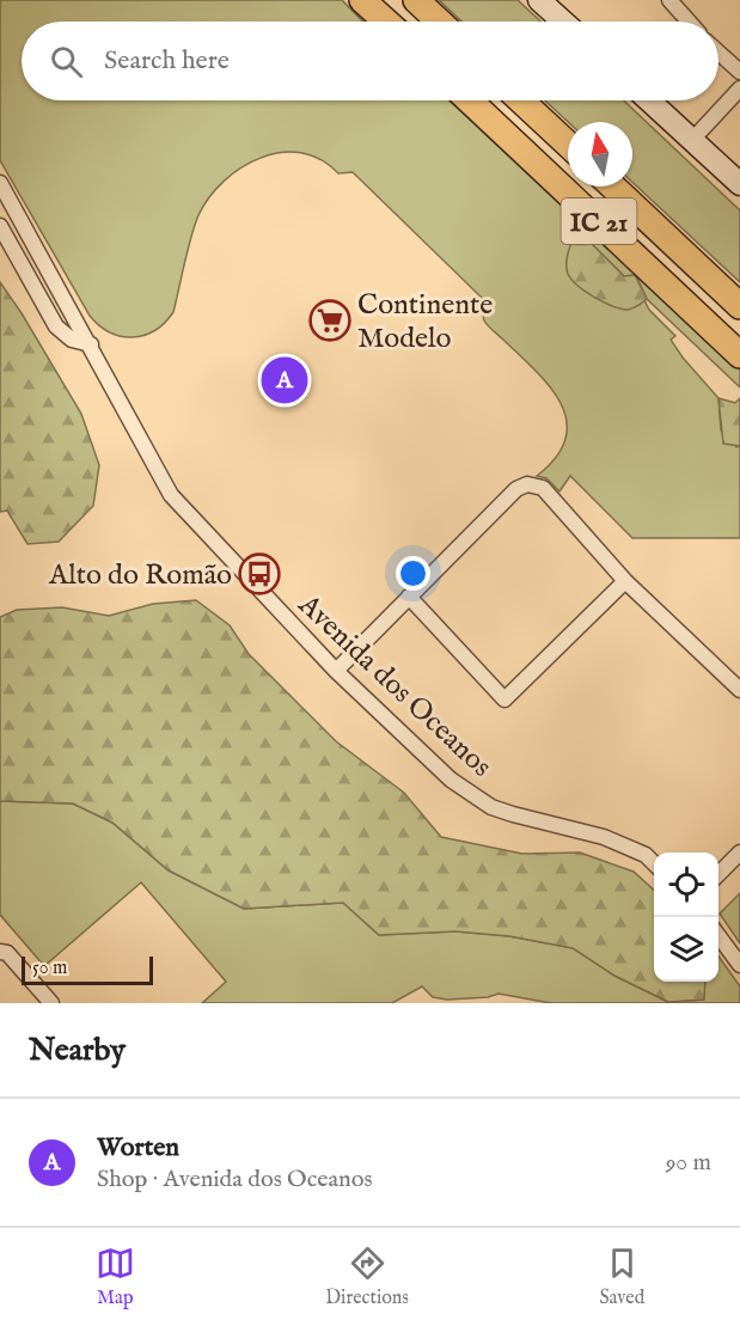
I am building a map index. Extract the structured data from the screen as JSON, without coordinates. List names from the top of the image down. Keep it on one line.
{"streets":{"highway":["IC 21"],"street":["Avenida dos Oceanos"]},"places":{"supermarket":["Continente Modelo"],"bus stop":["Alto do Romão"]},"scale_bar":"50 m","north":"top","page":{"search":"Search here","pins":"A","scale":"50 m","heading":"Nearby","list":[{"mark":"A","name":"Worten","note":"Shop · Avenida dos Oceanos","value":"90 m"}],"nav":["Map","Directions","Saved"]}}
